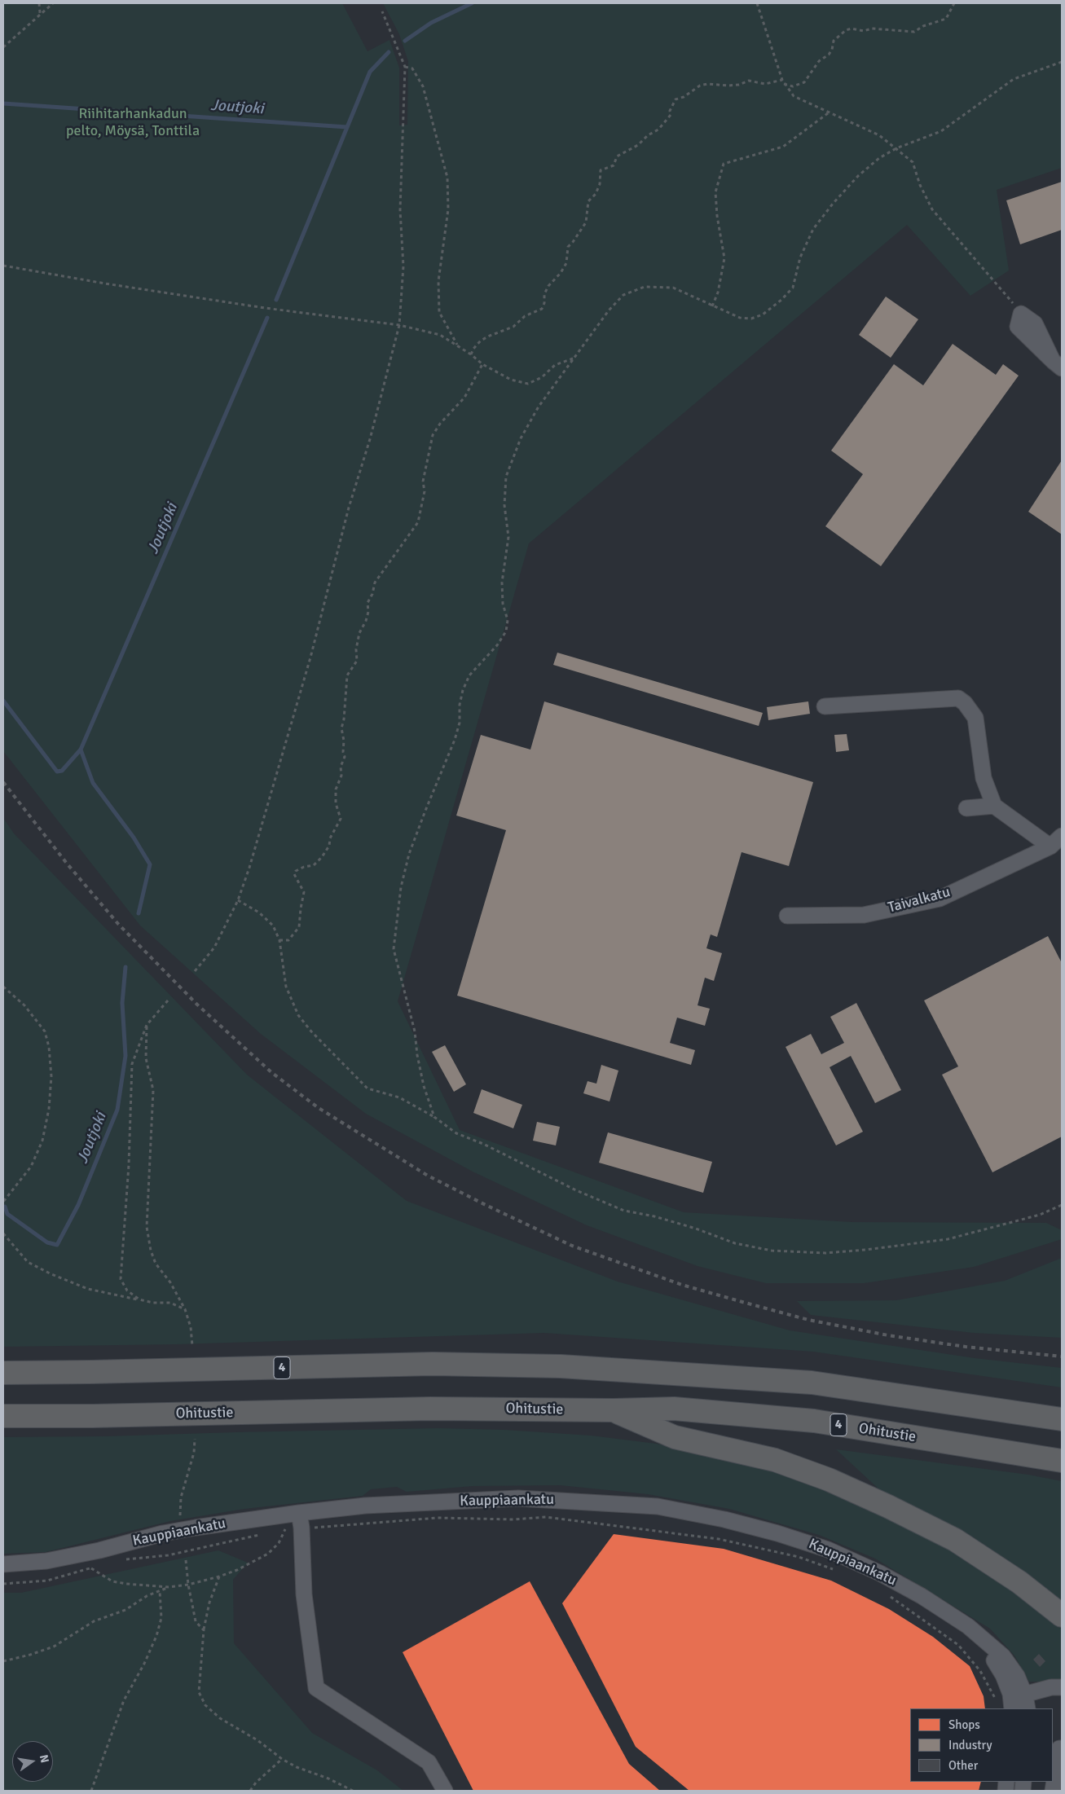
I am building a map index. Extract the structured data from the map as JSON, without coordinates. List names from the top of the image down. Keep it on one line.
{"streets":{"highway":["4","Ohitustie"],"street":["Taivalkatu","Kauppiaankatu"]},"water":["Joutjoki"],"parks":["Riihitarhankadun pelto, Möysä, Tonttila"],"legend":["Shops","Industry","Other"],"north":"right"}
